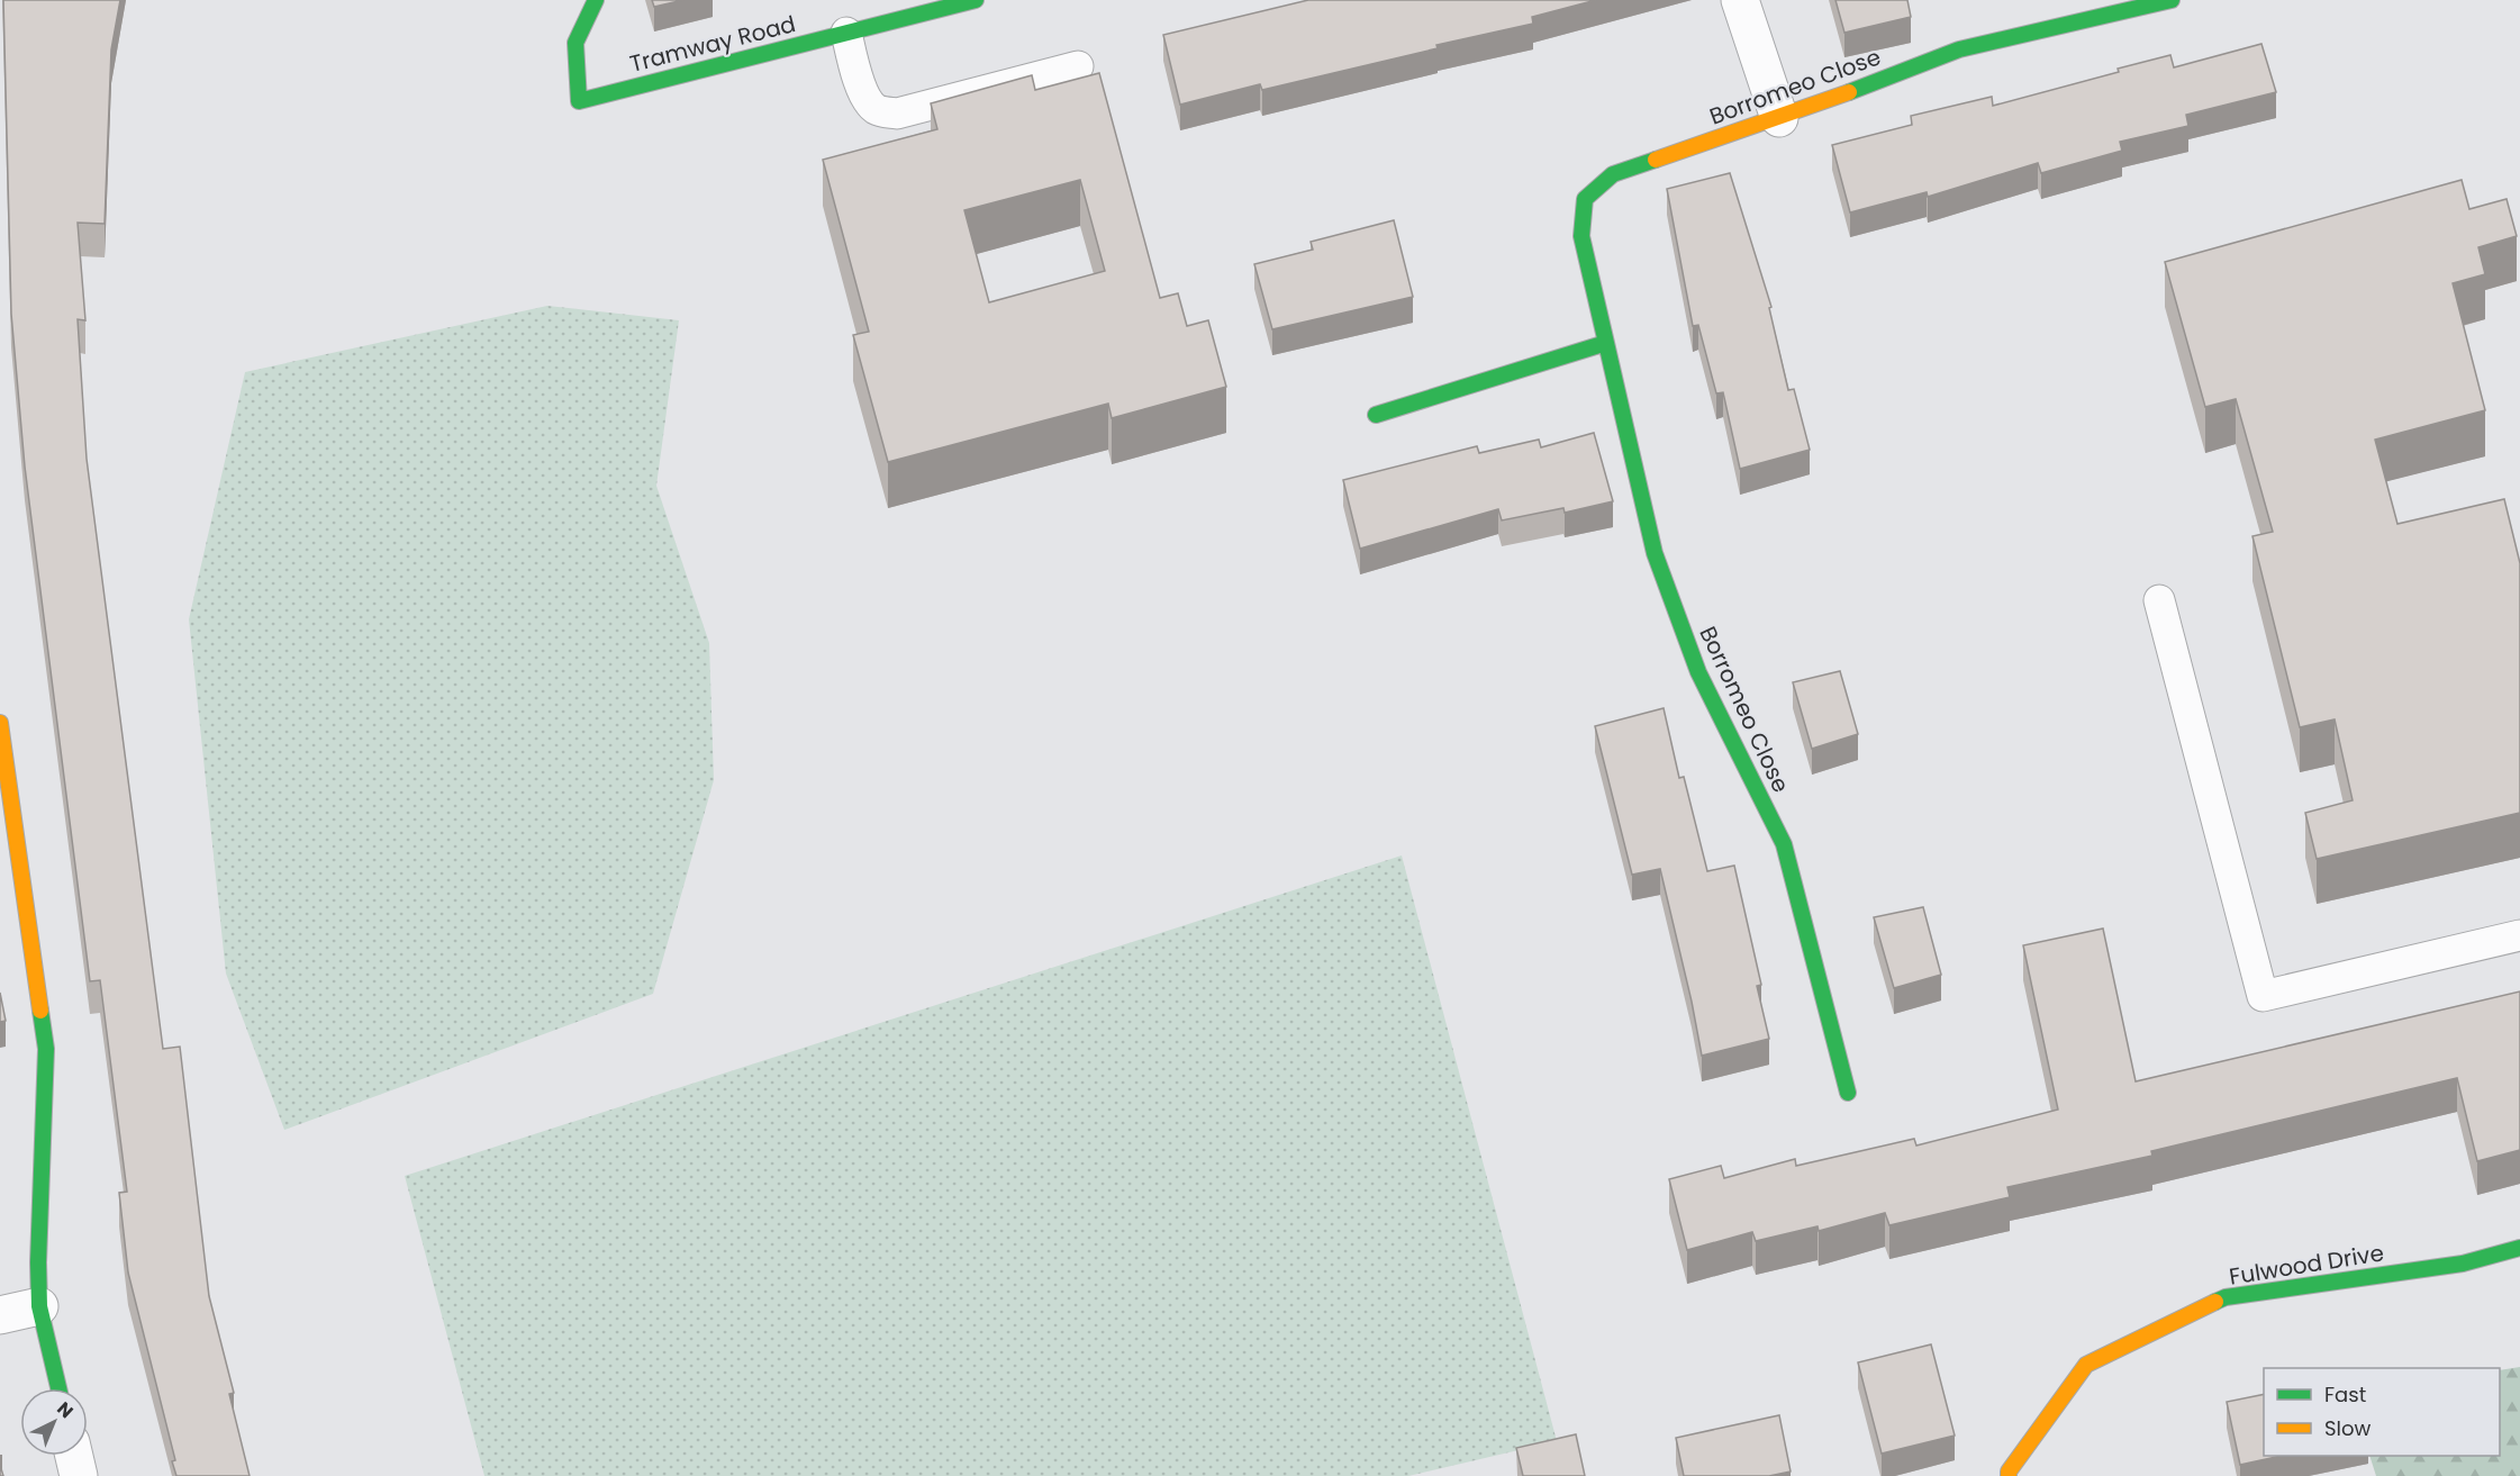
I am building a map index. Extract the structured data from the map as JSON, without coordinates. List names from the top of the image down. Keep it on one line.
{"streets":{"street":["Tramway Road","Borromeo Close","Fulwood Drive"]},"legend":["Fast","Slow"],"north":"top right"}
